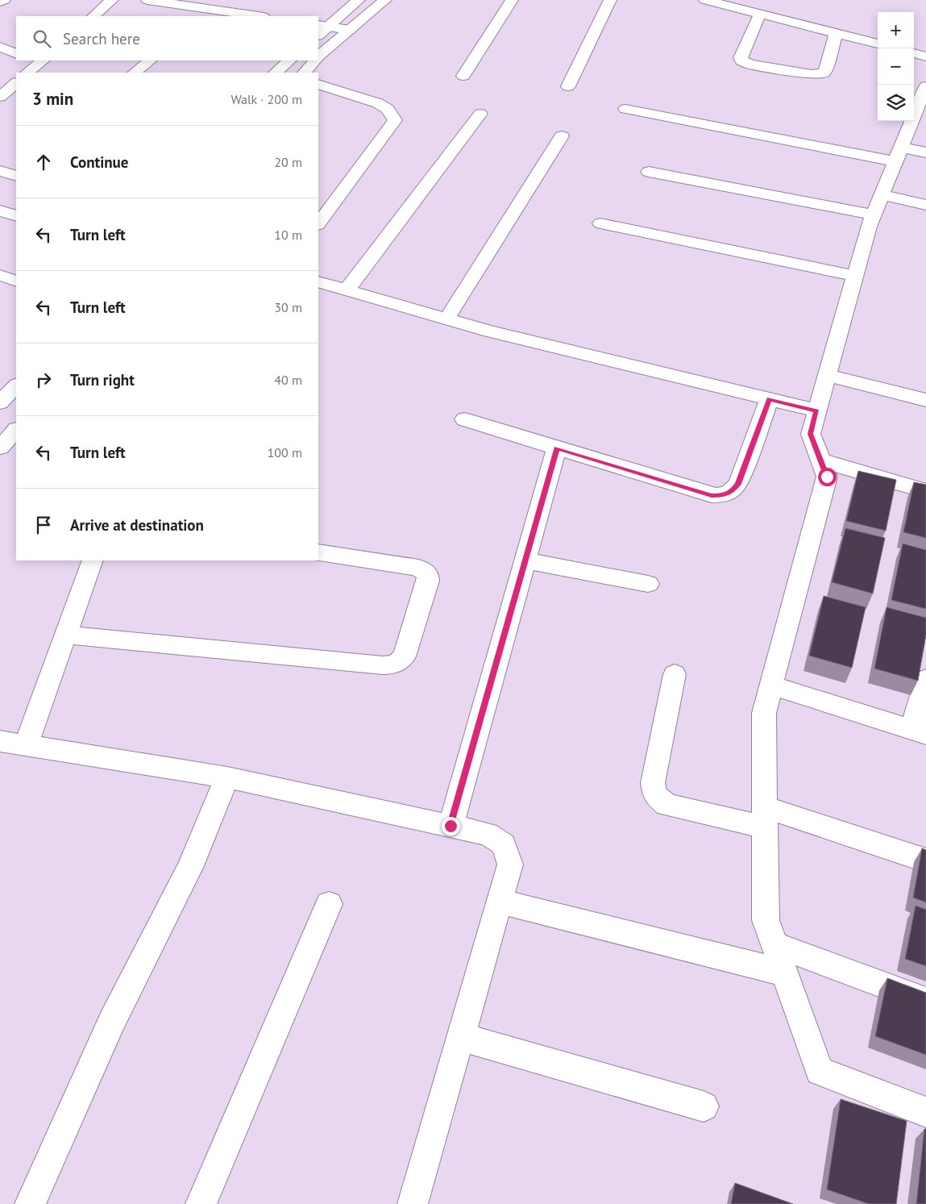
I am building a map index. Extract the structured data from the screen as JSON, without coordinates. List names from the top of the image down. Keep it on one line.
{"page":{"map_buttons":["+","−"],"search":"Search here","heading":["3 min","Walk · 200 m"],"list":[["Continue","20 m"],["Turn left","10 m"],["Turn left","30 m"],["Turn right","40 m"],["Turn left","100 m"],"Arrive at destination"]}}
